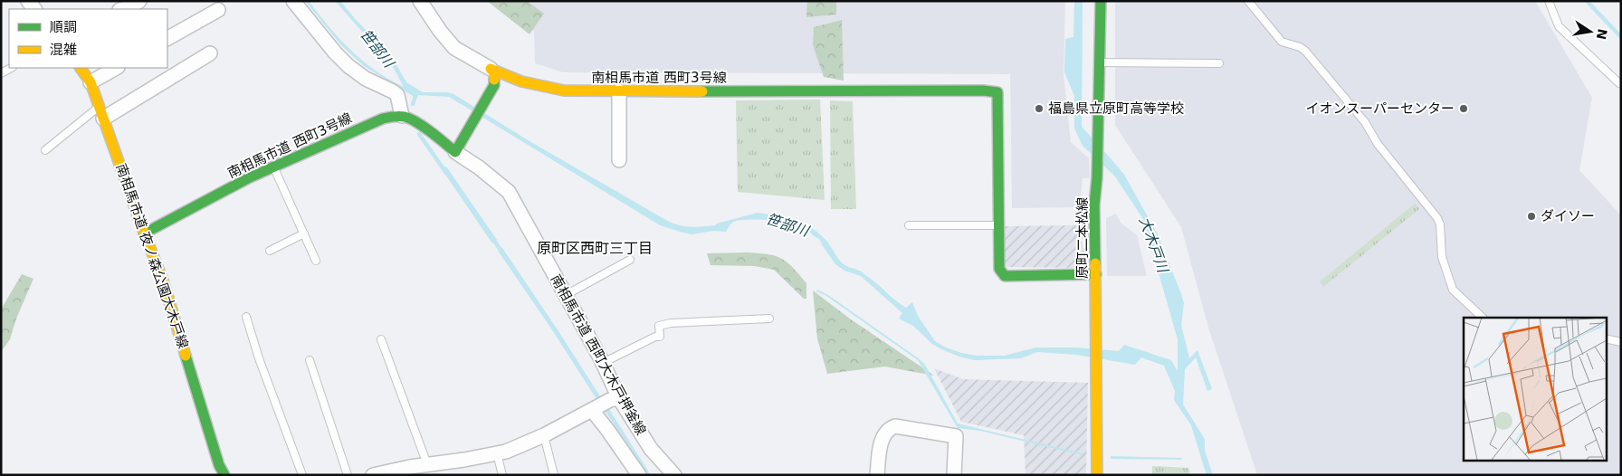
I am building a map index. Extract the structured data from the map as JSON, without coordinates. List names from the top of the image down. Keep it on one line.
{"streets":{"street":["南相馬市道 西町3号線","原町二本松線","南相馬市道 夜ノ森公園大木戸線","南相馬市道 西町大木戸押釜線"]},"crossings":[["南相馬市道 西町3号線","原町二本松線"],["南相馬市道 西町3号線","南相馬市道 夜ノ森公園大木戸線"]],"districts":["原町区西町三丁目"],"water":["笹部川","大木戸川"],"places":["福島県立原町高等学校","イオンスーパーセンター","ダイソー"],"legend":["順調","混雑"],"north":"right"}
